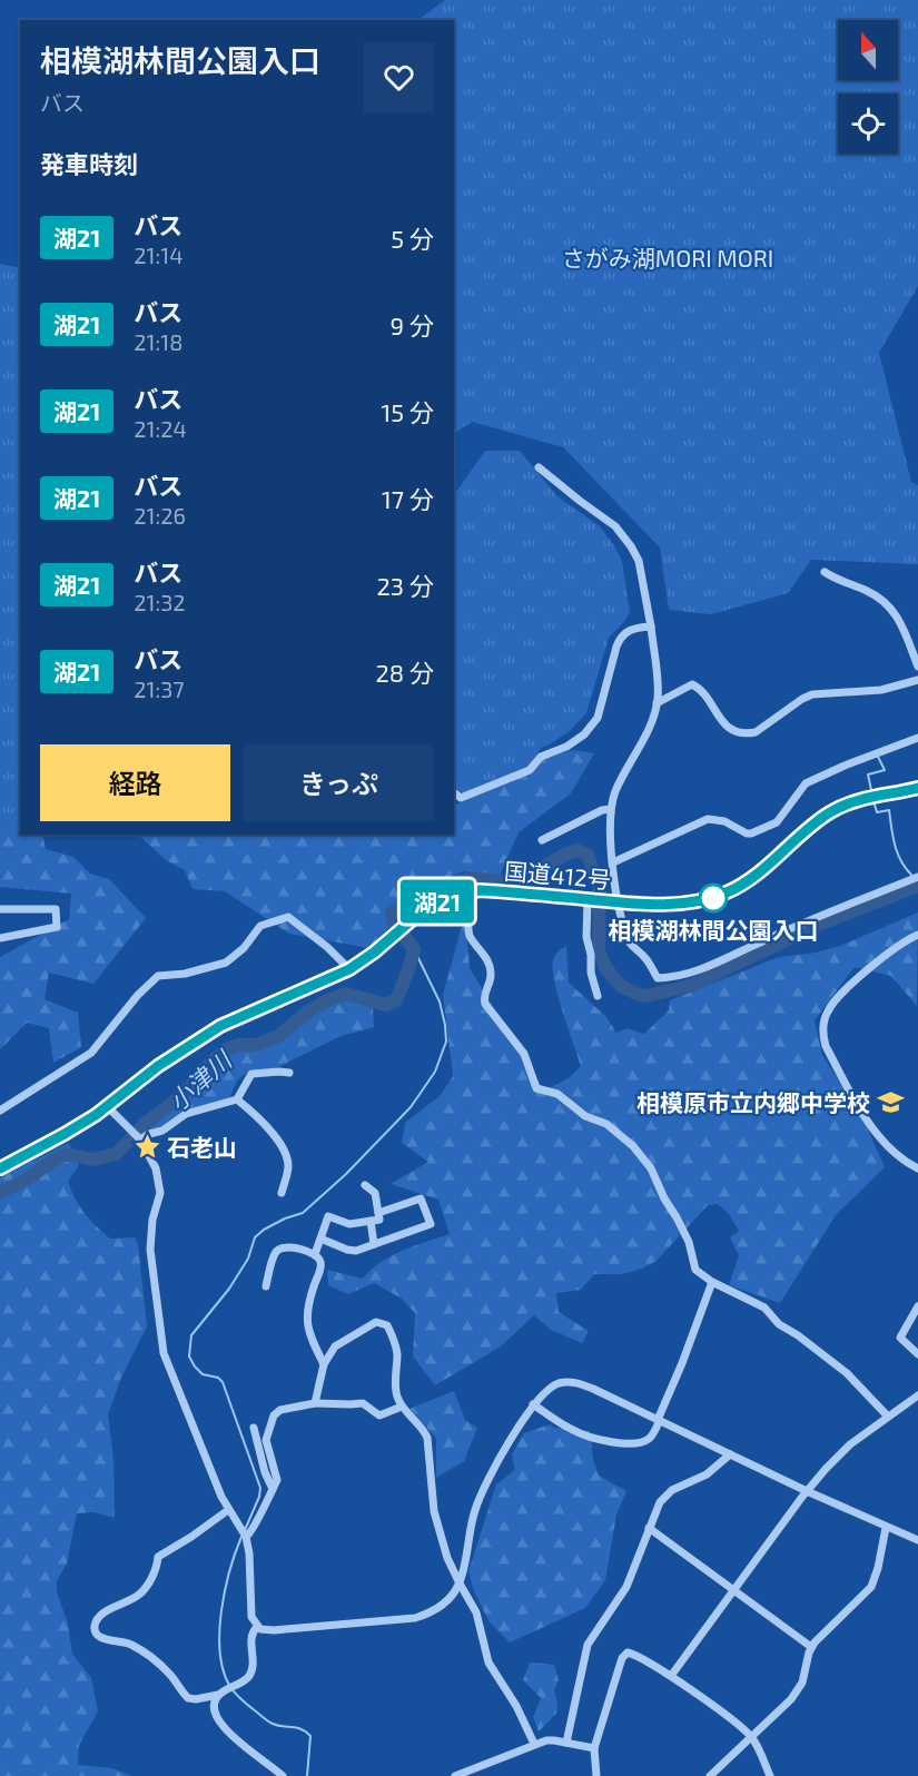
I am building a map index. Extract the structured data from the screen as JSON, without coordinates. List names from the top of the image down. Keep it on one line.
{"streets":{"highway":["国道412号"]},"water":["小津川"],"parks":["さがみ湖MORI MORI"],"places":{"other":["相模湖林間公園入口"],"school or university":["相模原市立内郷中学校"],"place":["石老山"]},"lines":["bus line 湖21"],"north":"top","page":{"on_map":"湖21","heading":[["相模湖林間公園入口","バス"],"発車時刻"],"list":[{"mark":"湖21","name":"バス","note":"21:14","value":"5 分"},{"mark":"湖21","name":"バス","note":"21:18","value":"9 分"},{"mark":"湖21","name":"バス","note":"21:24","value":"15 分"},{"mark":"湖21","name":"バス","note":"21:26","value":"17 分"},{"mark":"湖21","name":"バス","note":"21:32","value":"23 分"},{"mark":"湖21","name":"バス","note":"21:37","value":"28 分"}],"buttons":["経路","きっぷ"]}}
